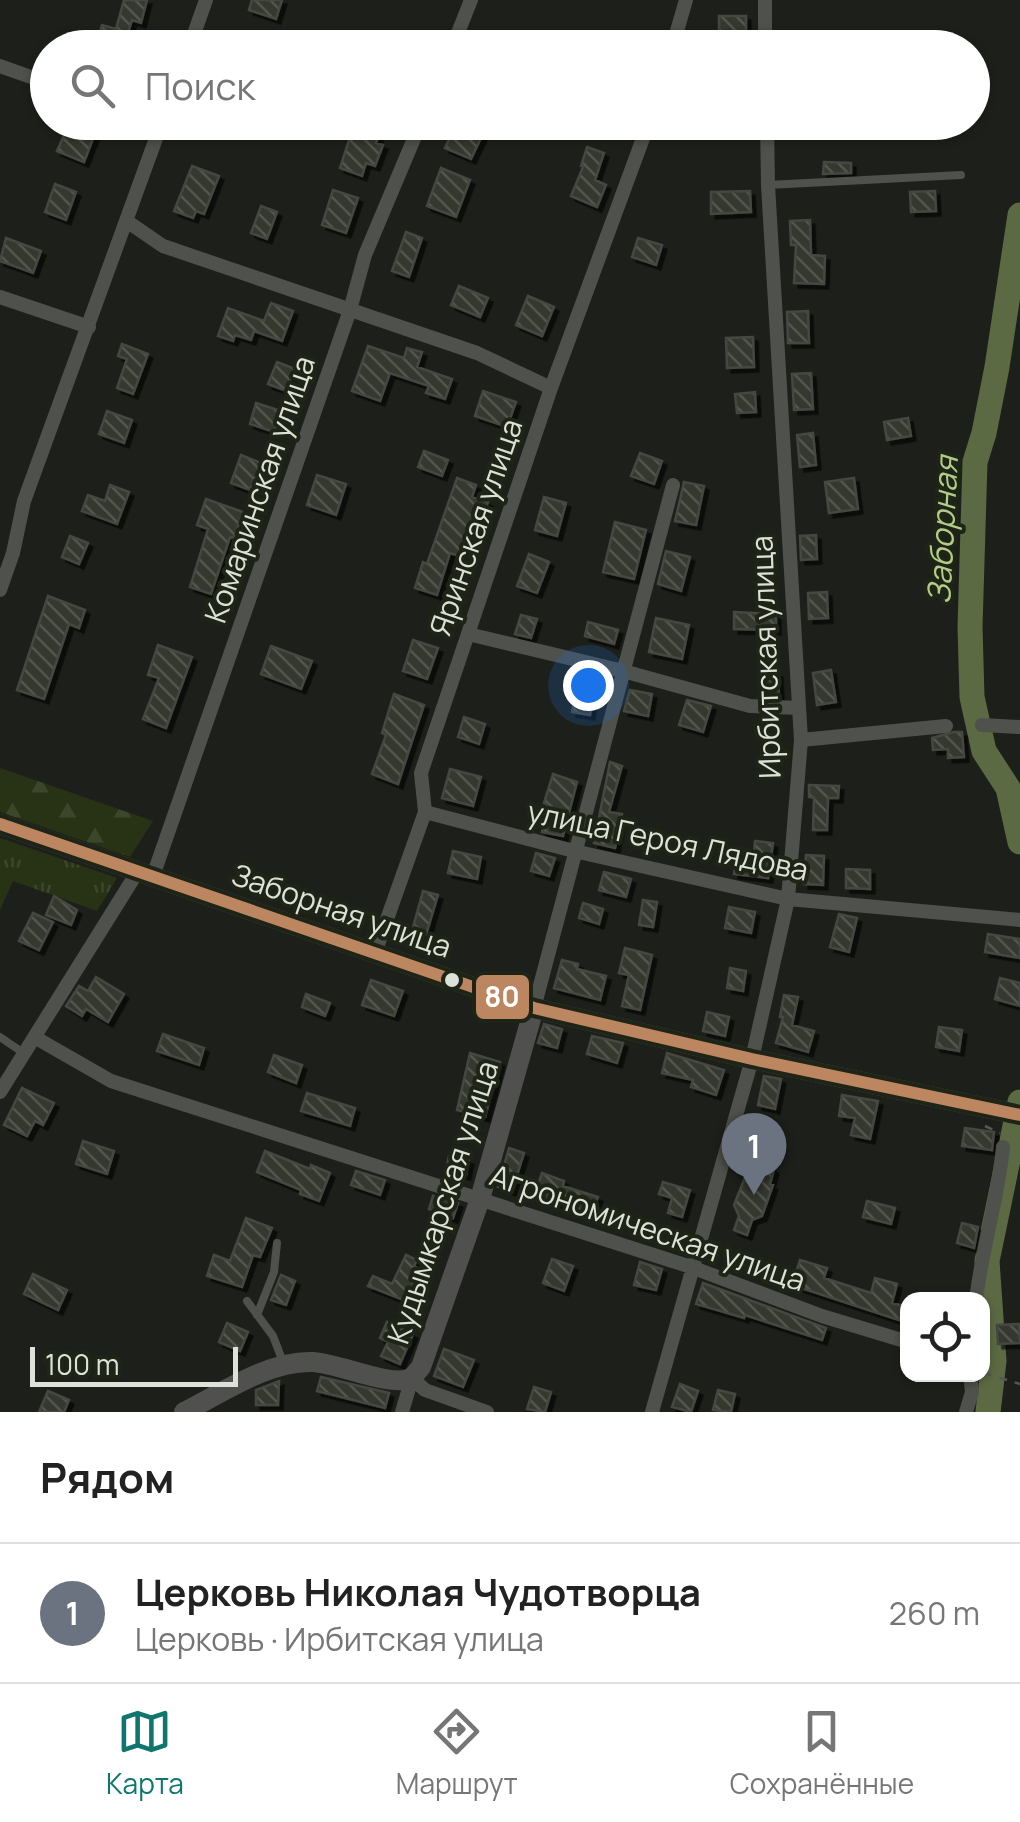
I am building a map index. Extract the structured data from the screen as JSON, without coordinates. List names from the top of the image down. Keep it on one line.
{"streets":{"street":["Комаринская улица","Яринская улица","Ирбитская улица","улица Героя Лядова","Заборная улица","Кудымкарская улица","Агрономическая улица"]},"crossings":[["Комаринская улица","Заборная улица"],["Комаринская улица","Агрономическая улица"],["Яринская улица","улица Героя Лядова"],["Яринская улица","Заборная улица"],["Ирбитская улица","улица Героя Лядова"],["Ирбитская улица","Заборная улица"],["Ирбитская улица","Агрономическая улица"],["улица Героя Лядова","Кудымкарская улица"],["Заборная улица","Кудымкарская улица"],["Кудымкарская улица","Агрономическая улица"]],"water":["Заборная"],"lines":["transit line 80"],"scale_bar":"100 m","page":{"search":"Поиск","pins":"1","scale":"100 m","heading":"Рядом","list":[{"mark":"1","name":"Церковь Николая Чудотворца","note":"Церковь · Ирбитская улица","value":"260 m"}],"nav":["Карта","Маршрут","Сохранённые"]}}
